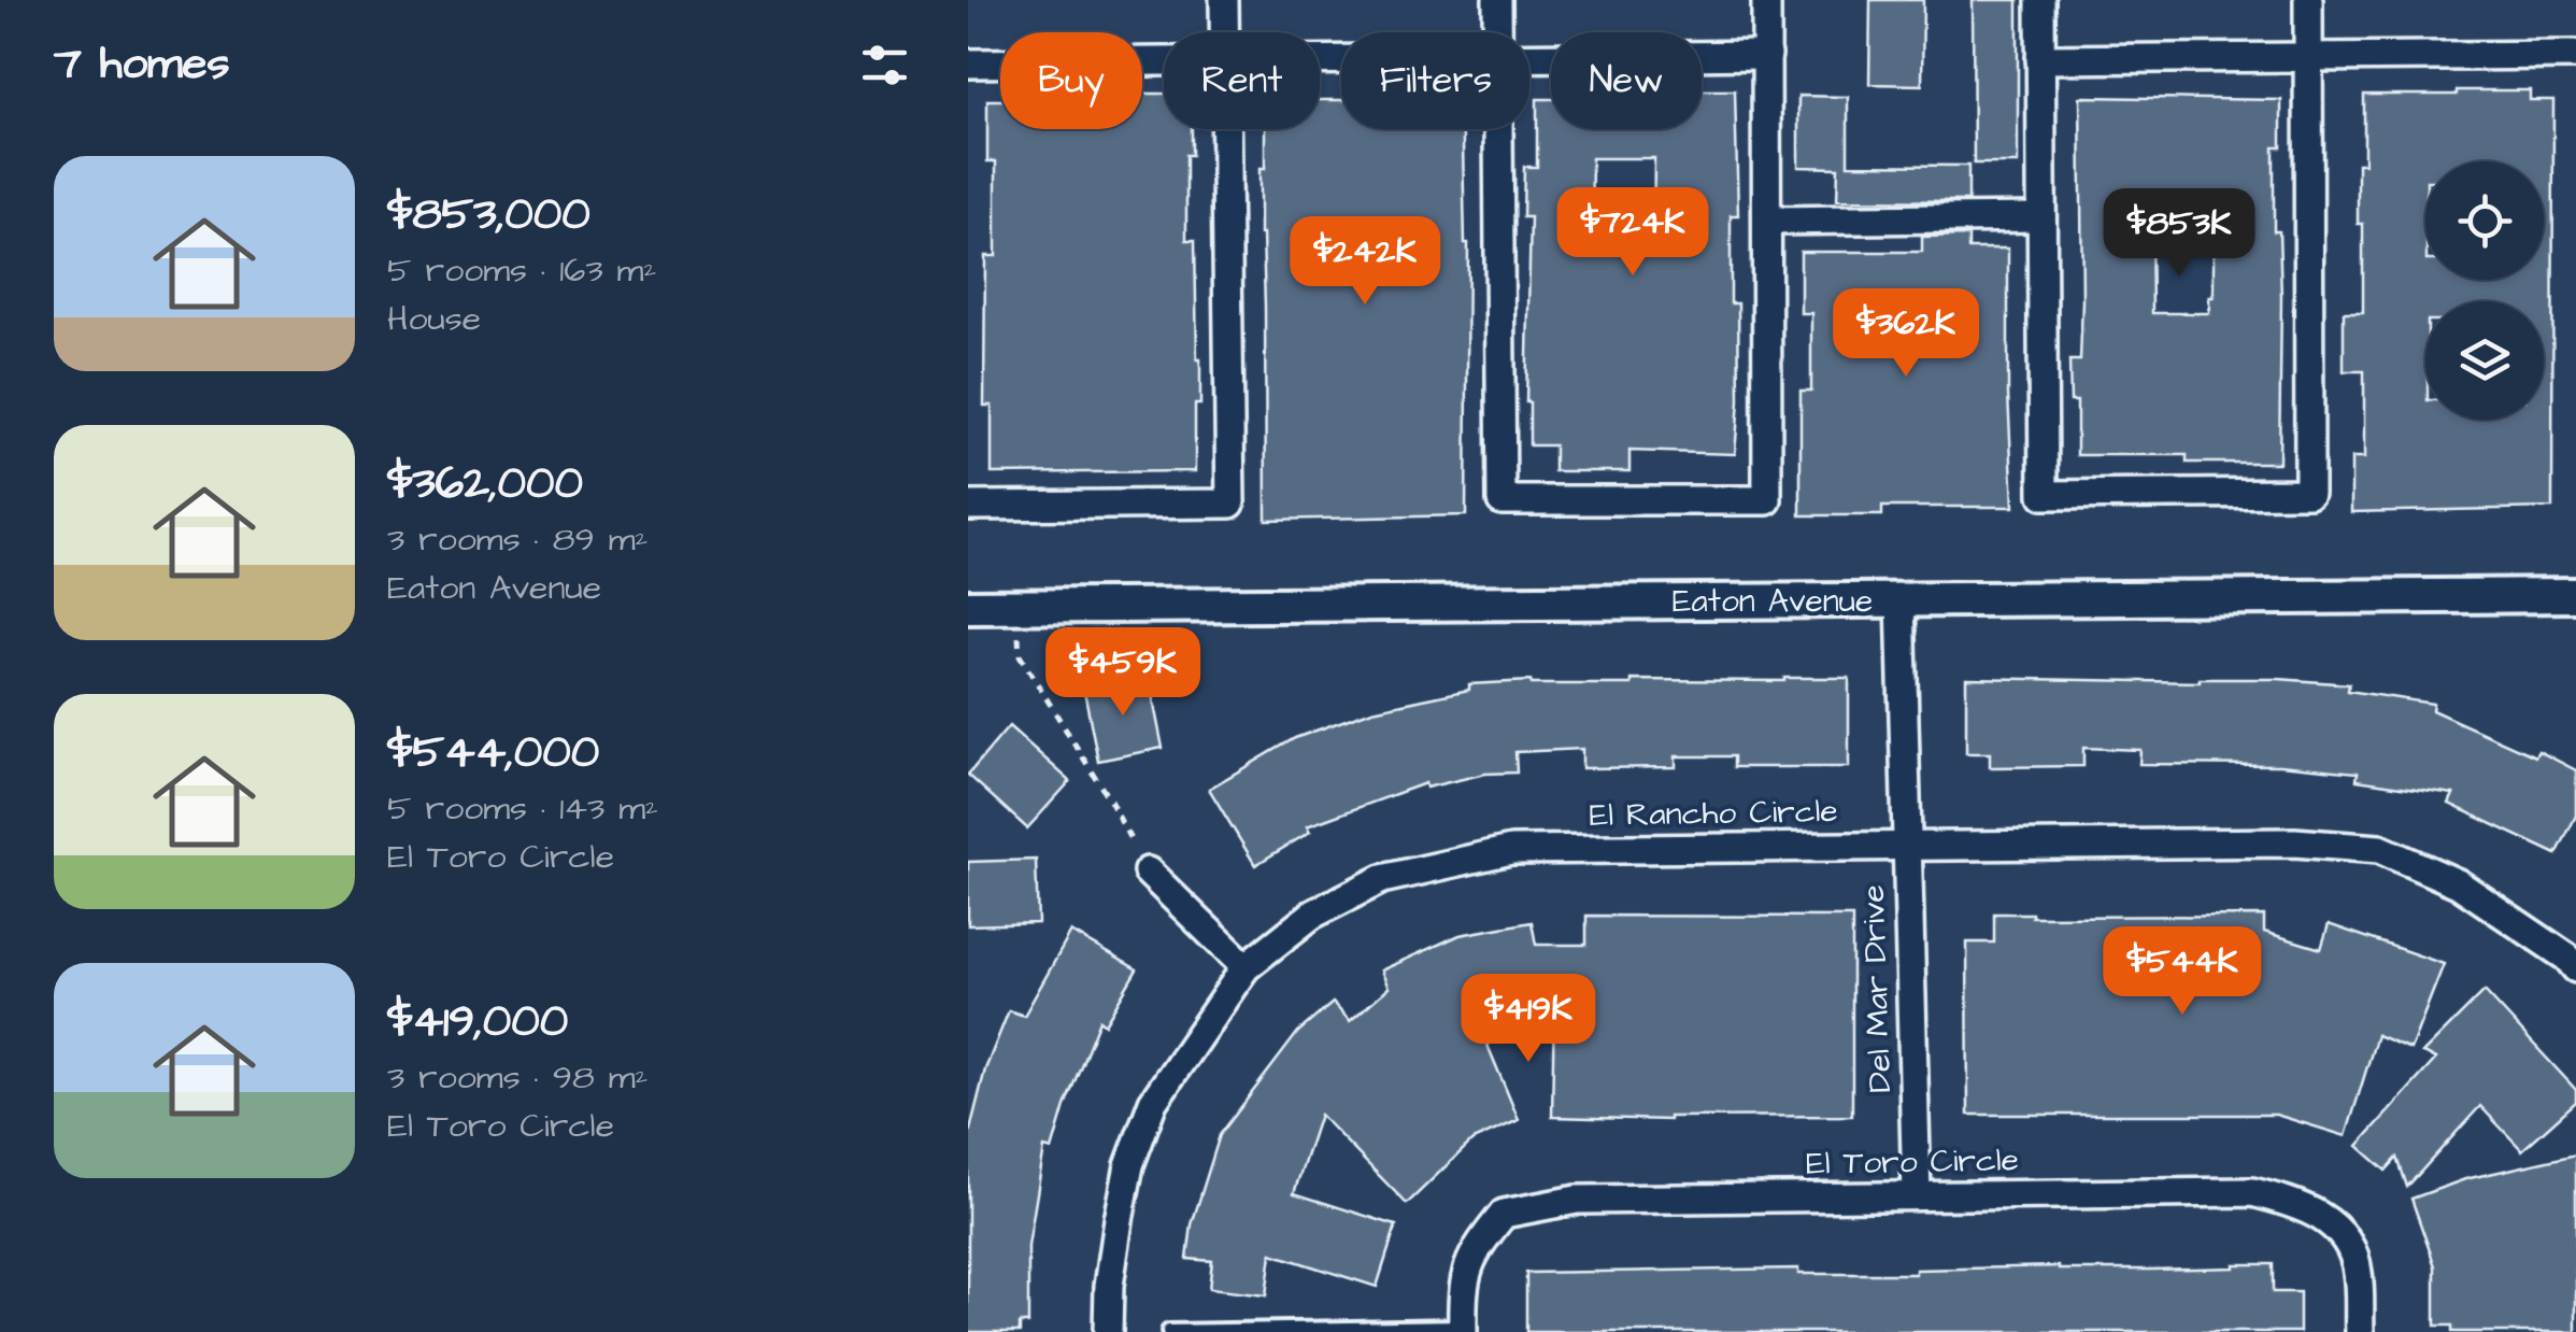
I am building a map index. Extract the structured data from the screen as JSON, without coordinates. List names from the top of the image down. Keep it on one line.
{"streets":{"street":["Eaton Avenue","El Rancho Circle","Del Mar Drive","El Toro Circle"]},"crossings":[["Eaton Avenue","Del Mar Drive"],["El Rancho Circle","Del Mar Drive"],["Del Mar Drive","El Toro Circle"]],"page":{"heading":"7 homes","chip":["Buy","Rent","Filters","New"],"list":[{"name":"$853,000","note":"5 rooms · 163 m² · House"},{"name":"$362,000","note":"3 rooms · 89 m² · Eaton Avenue"},{"name":"$544,000","note":"5 rooms · 143 m² · El Toro Circle"},{"name":"$419,000","note":"3 rooms · 98 m² · El Toro Circle"}],"price":["$724K","$853K","$242K","$362K","$459K","$544K","$419K"]}}
